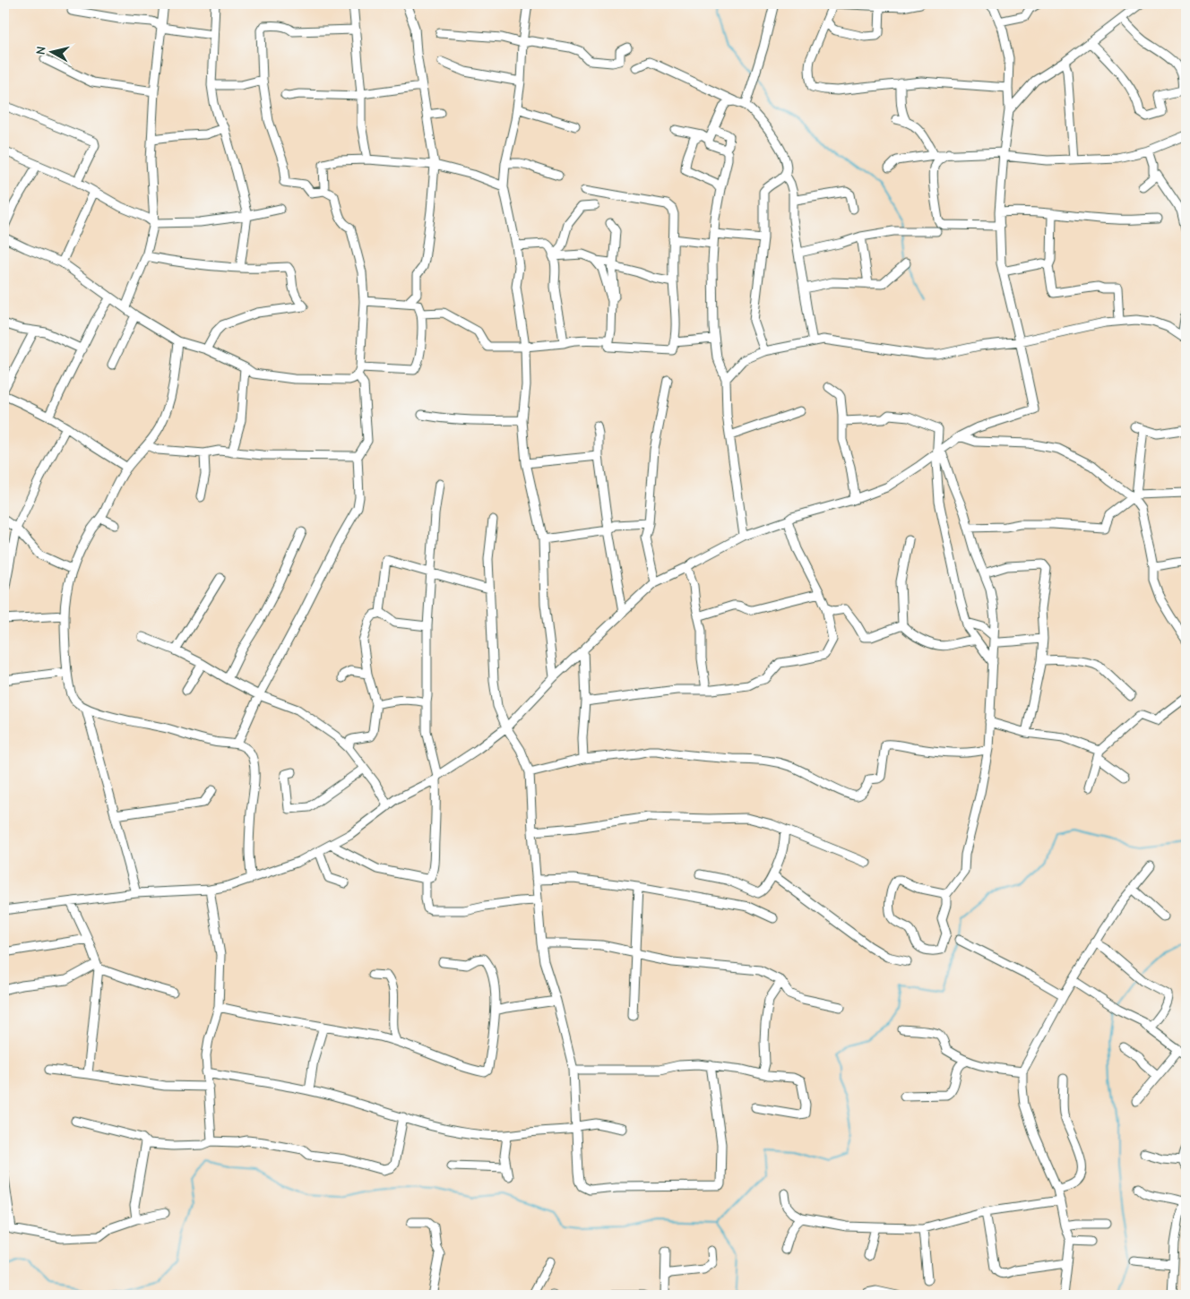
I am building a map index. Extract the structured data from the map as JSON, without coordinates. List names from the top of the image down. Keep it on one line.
{"north":"left"}
